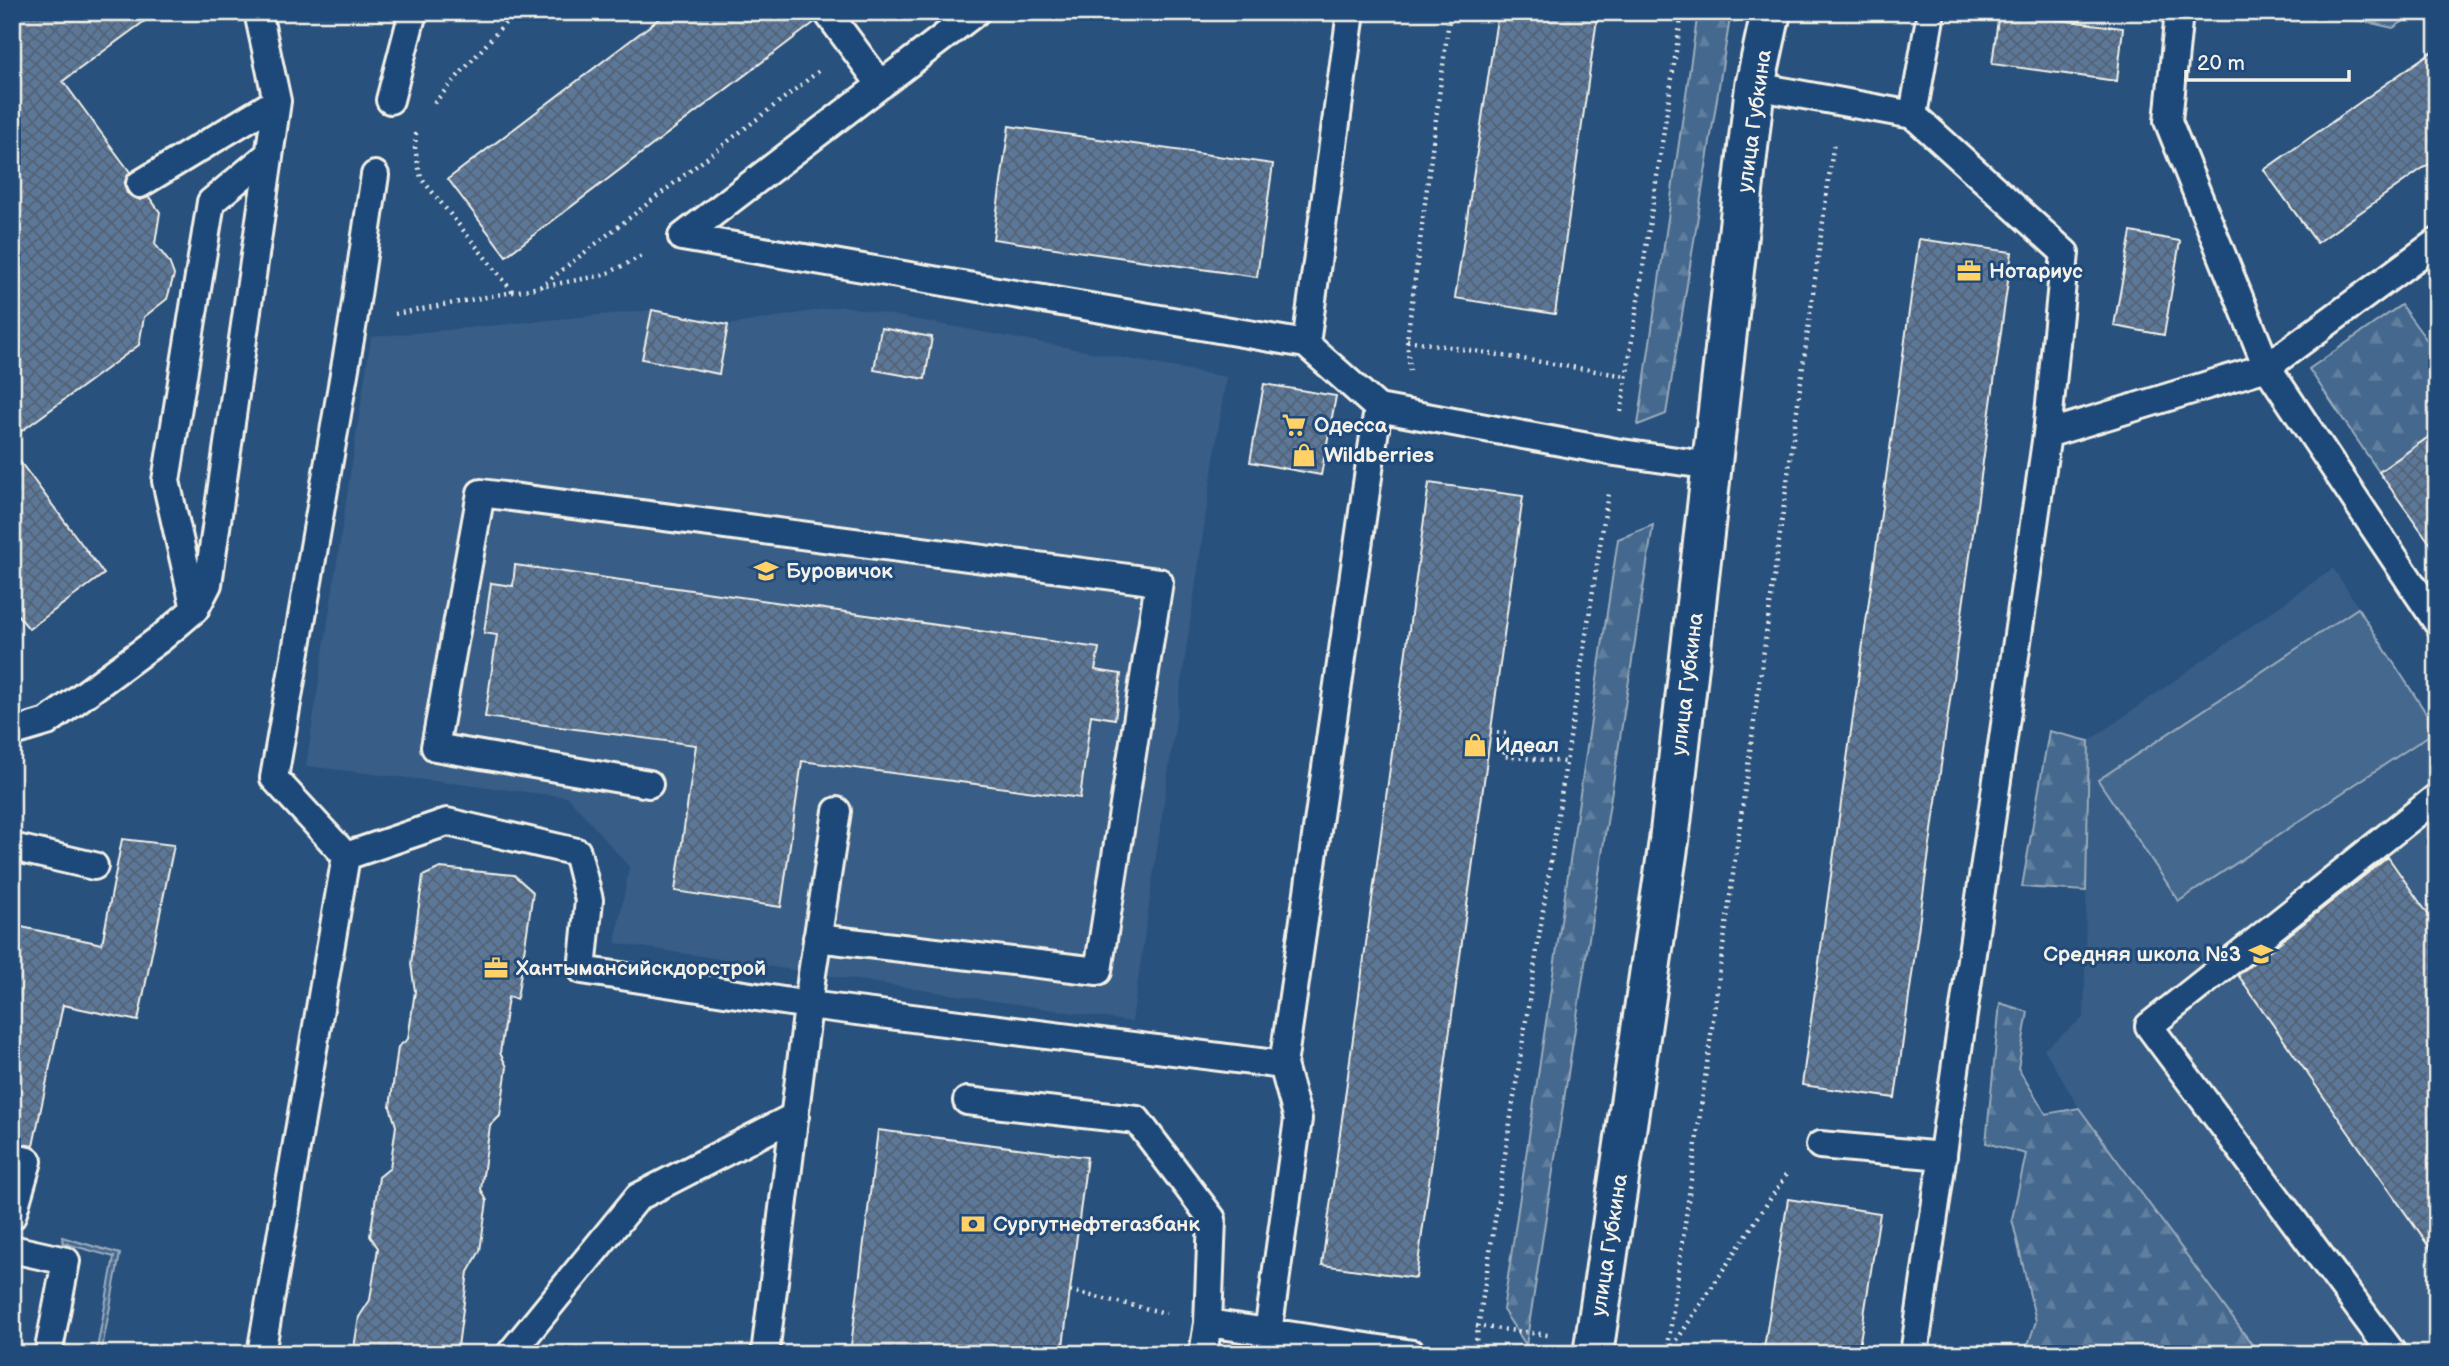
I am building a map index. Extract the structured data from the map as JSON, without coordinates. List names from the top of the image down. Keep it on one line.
{"streets":{"main road":["улица Губкина"]},"places":{"office":["Нотариус","Хантымансийскдорстрой"],"supermarket":["Одесса"],"shop":["Wildberries","Идеал"],"school or university":["Буровичок","Средняя школа №3"],"bank":["Сургутнефтегазбанк"]},"scale_bar":"20 m"}
